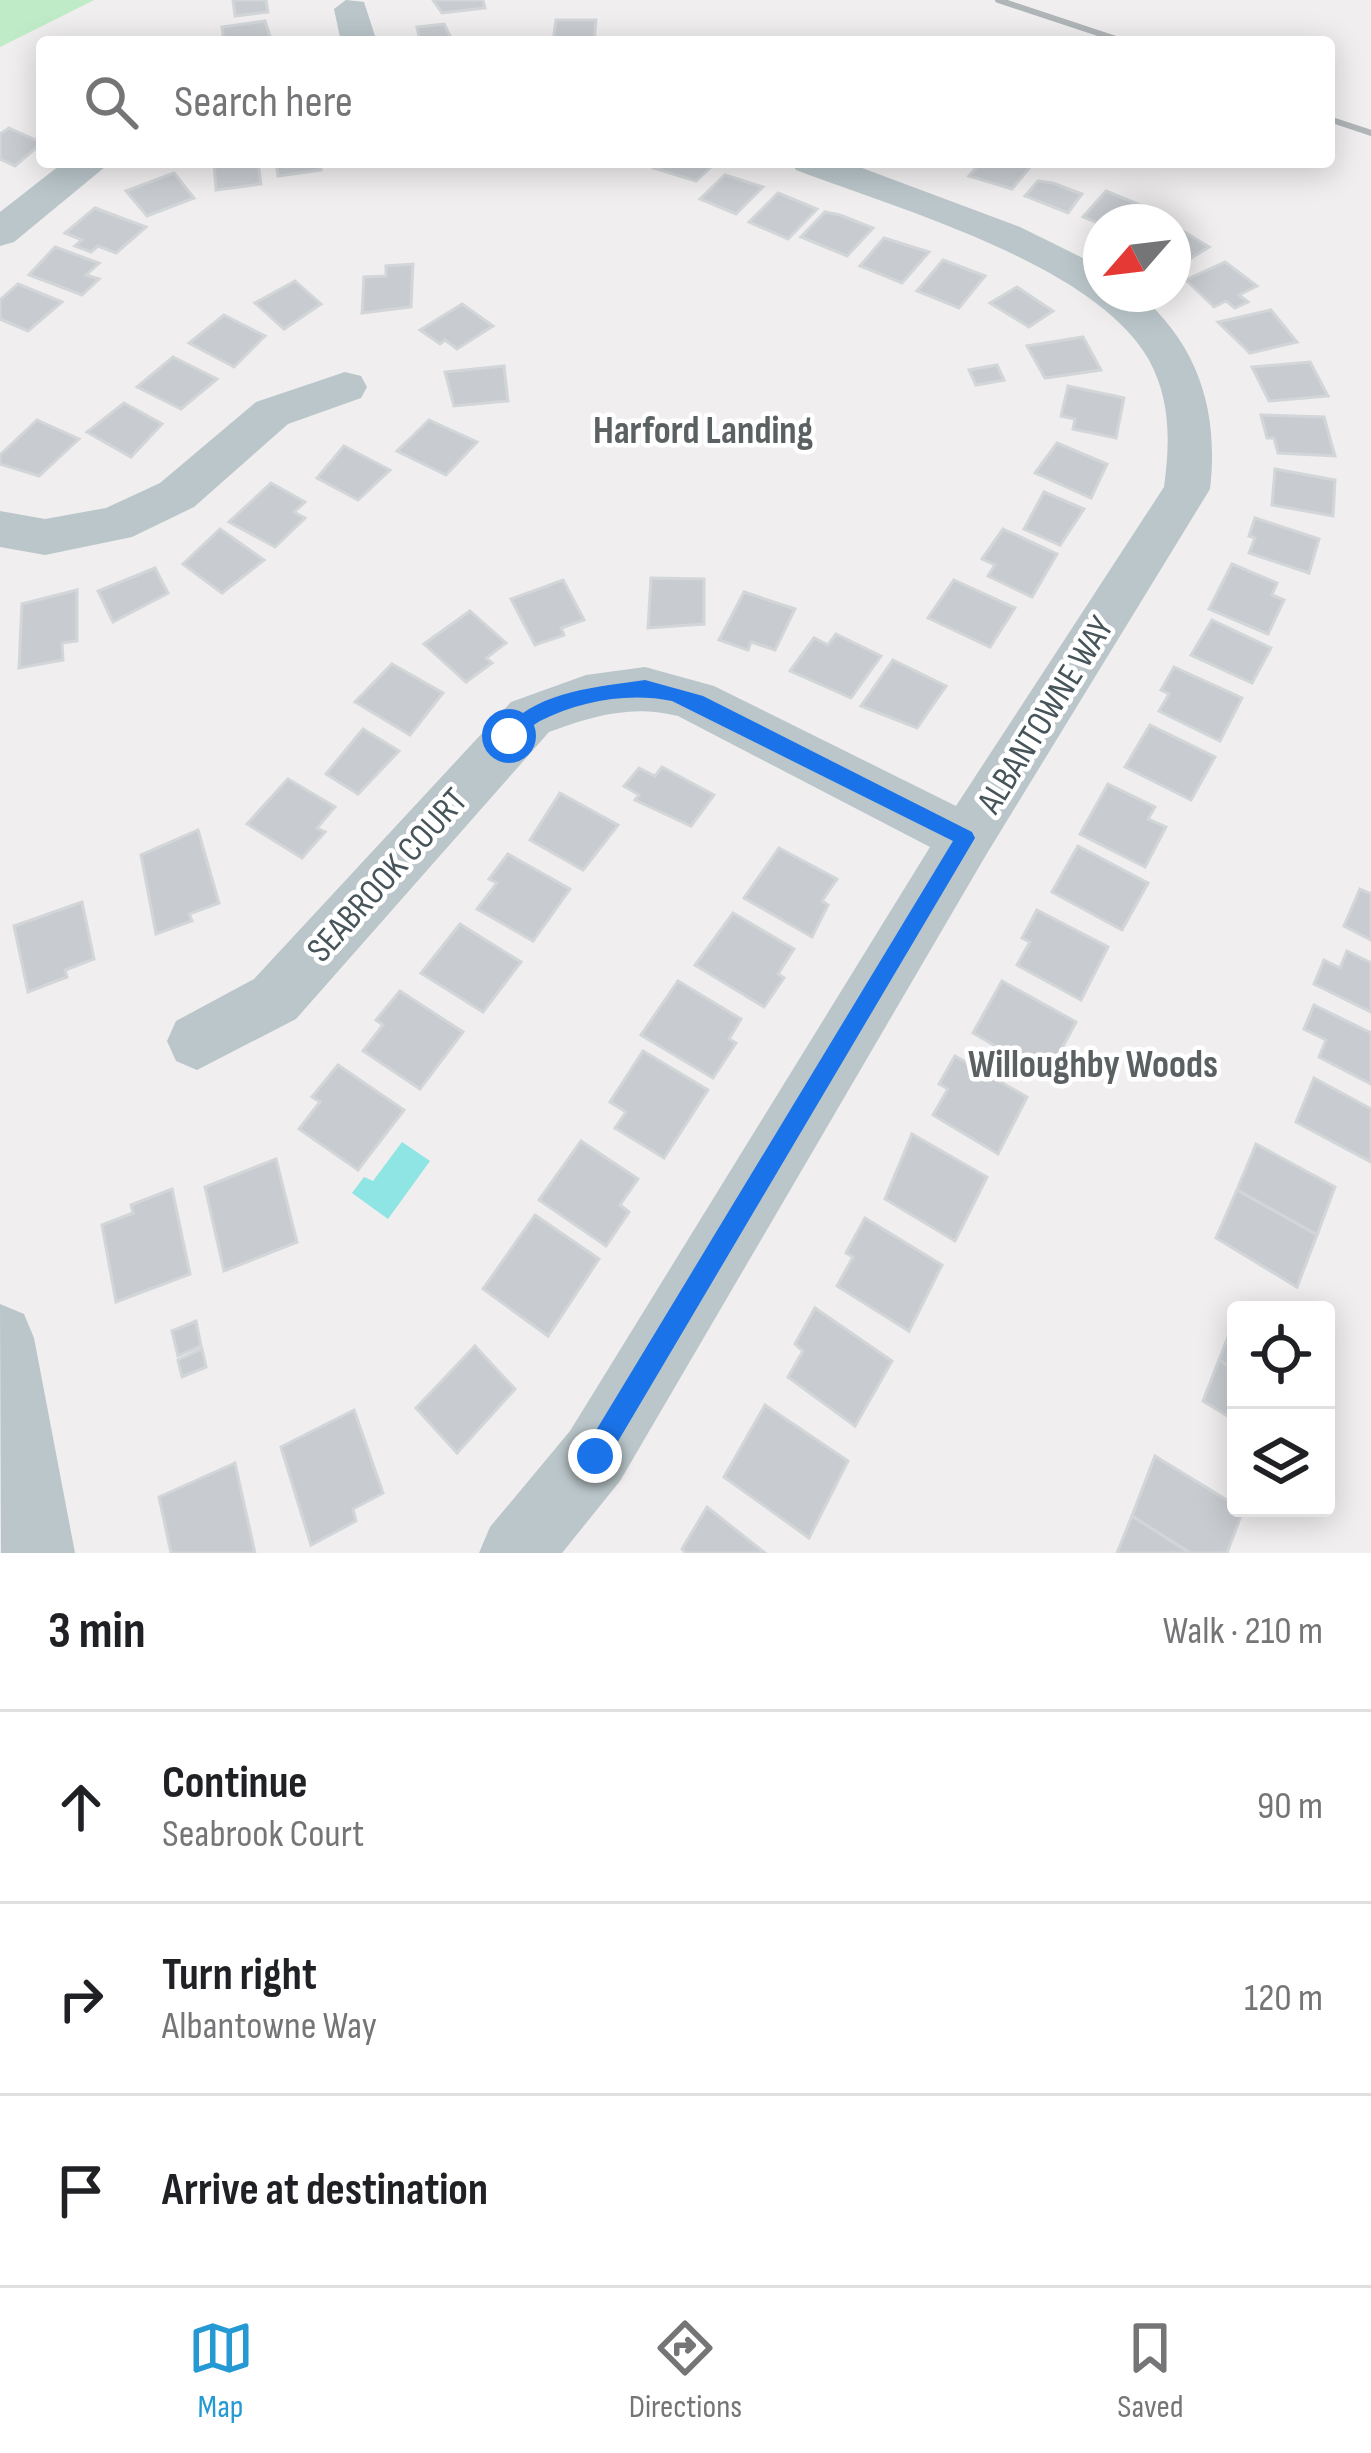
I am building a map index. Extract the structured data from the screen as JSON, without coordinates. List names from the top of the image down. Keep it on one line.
{"streets":{"street":["ALBANTOWNE WAY","SEABROOK COURT"]},"crossings":[["ALBANTOWNE WAY","SEABROOK COURT"]],"districts":["Harford Landing","Willoughby Woods"],"north":"bottom left","page":{"search":"Search here","heading":["3 min","Walk · 210 m"],"list":[["Continue","Seabrook Court","90 m"],["Turn right","Albantowne Way","120 m"],"Arrive at destination"],"nav":["Map","Directions","Saved"]}}
